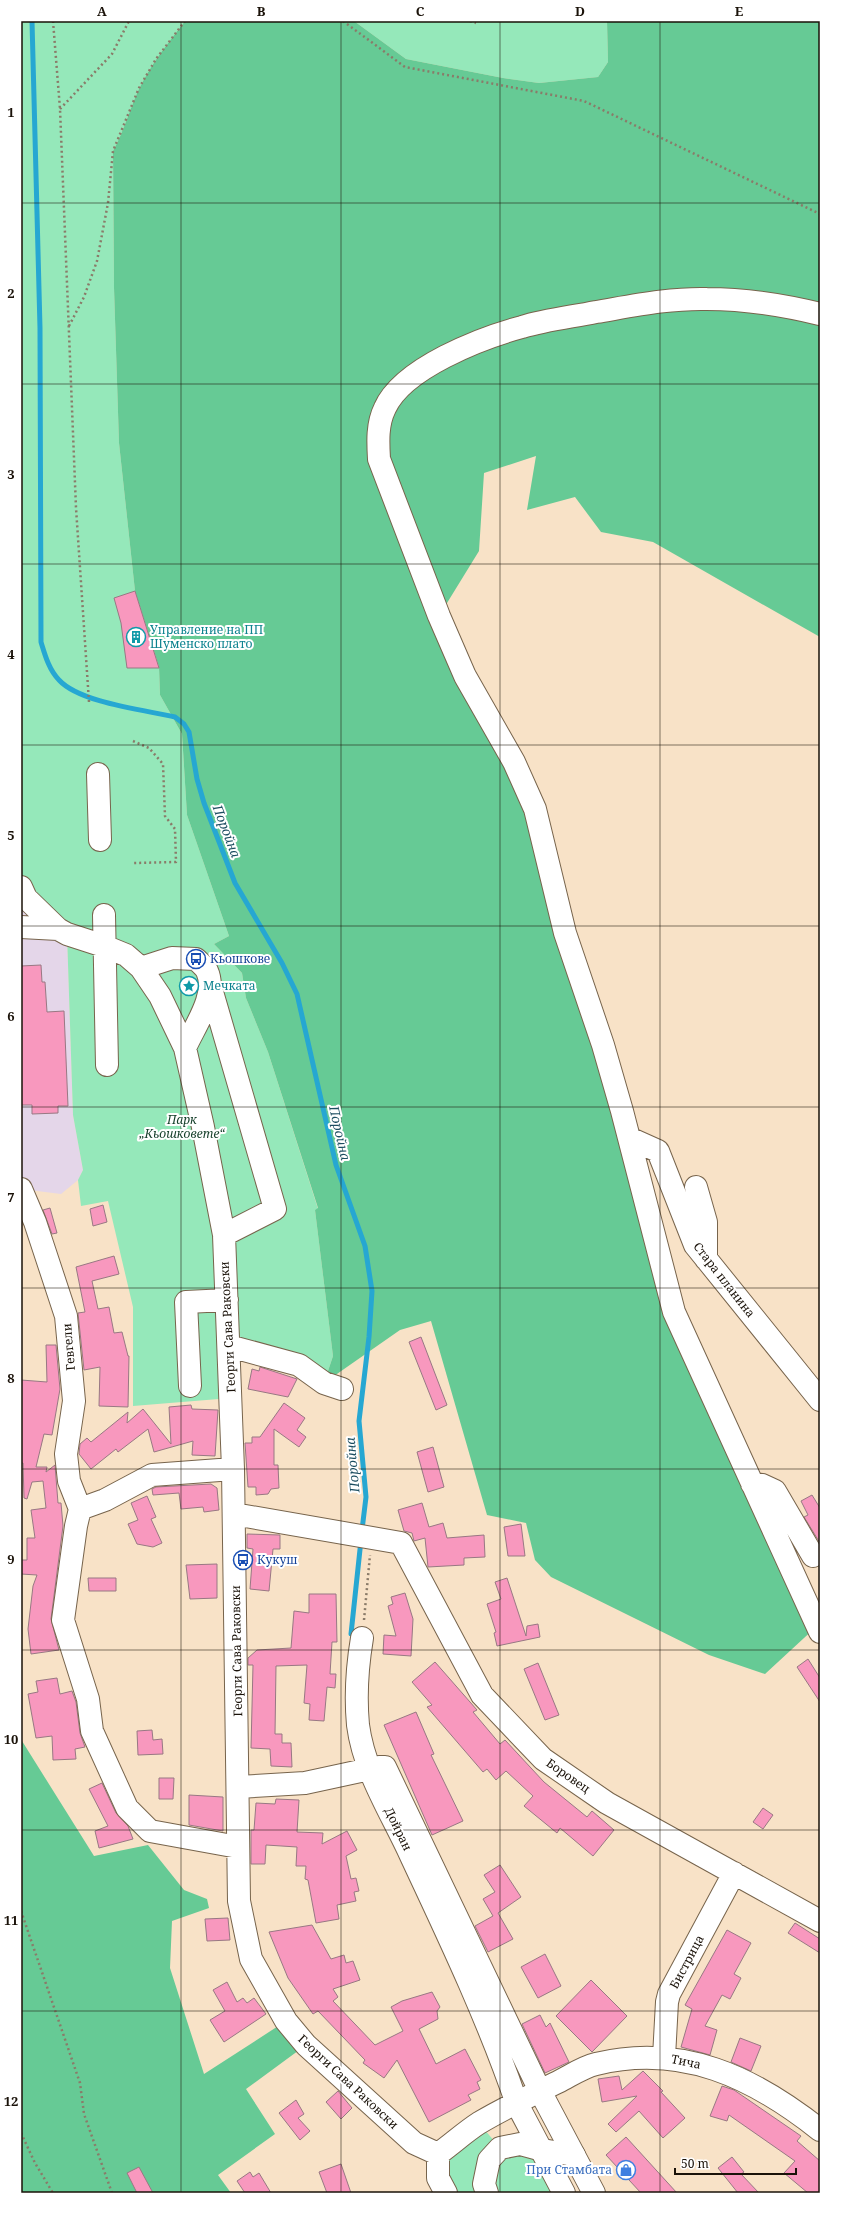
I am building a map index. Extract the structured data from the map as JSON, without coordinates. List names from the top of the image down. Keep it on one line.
{"streets":{"street":["Стара планина","Георги Сава Раковски","Гевгели","Боровец","Дойран","Бистрица","Тича"]},"crossings":[["Боровец","Бистрица"],["Дойран","Тича"],["Бистрица","Тича"]],"water":["Поройна"],"parks":["Парк „Кьошковете“"],"places":{"building":["Управление на ПП Шуменско плато"],"bus stop":["Кьошкове","Кукуш"],"place":["Мечката"],"shop":["При Стамбата"]},"scale_bar":"50 m","grid":{"columns":["A","B","C","D","E"],"rows":["1","2","3","4","5","6","7","8","9","10","11","12"]}}
